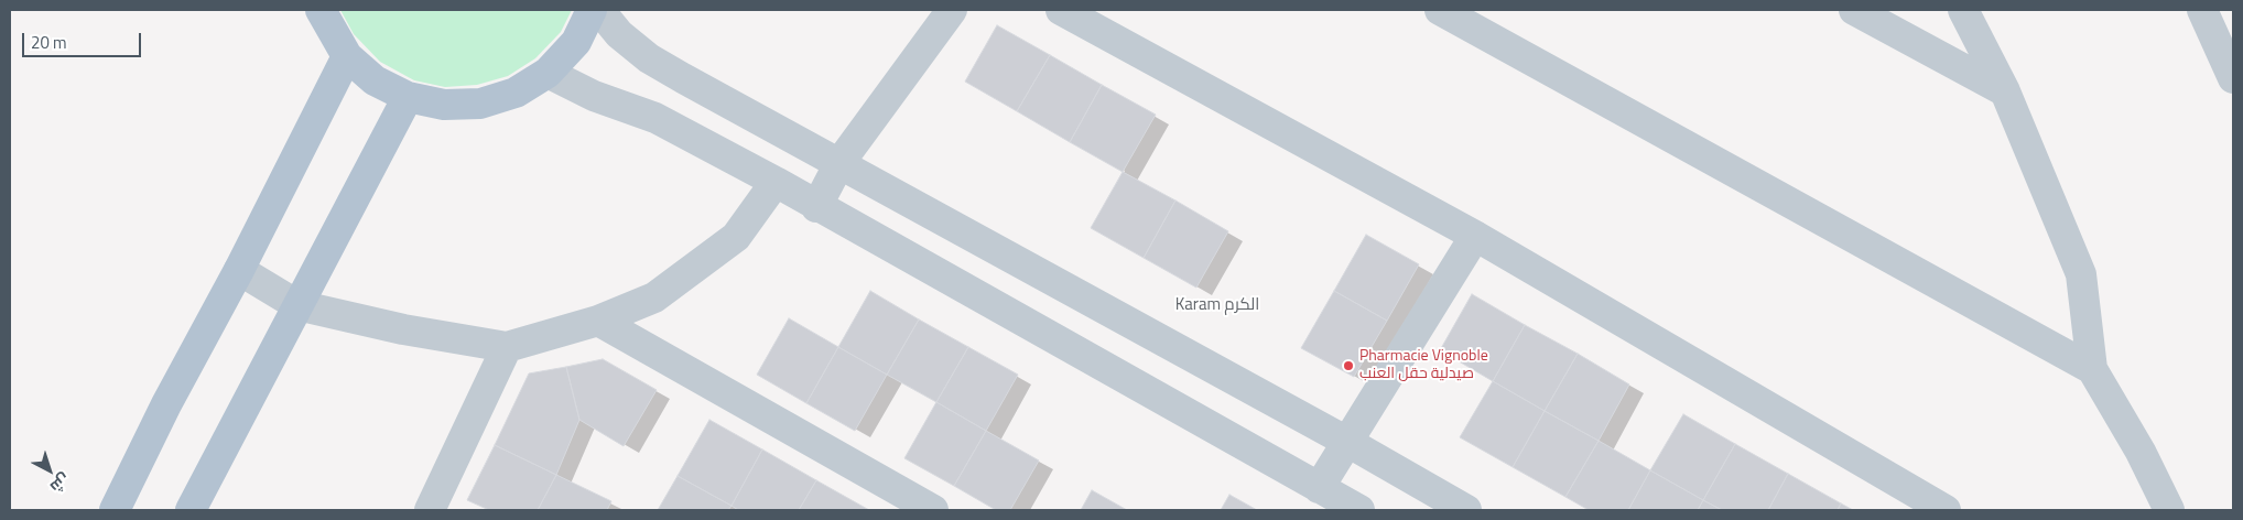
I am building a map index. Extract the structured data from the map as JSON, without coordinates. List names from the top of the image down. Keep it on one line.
{"districts":["Karam الكرم"],"places":["Pharmacie Vignoble صيدلية حقل العنب"],"scale_bar":"20 m","north":"bottom right"}
